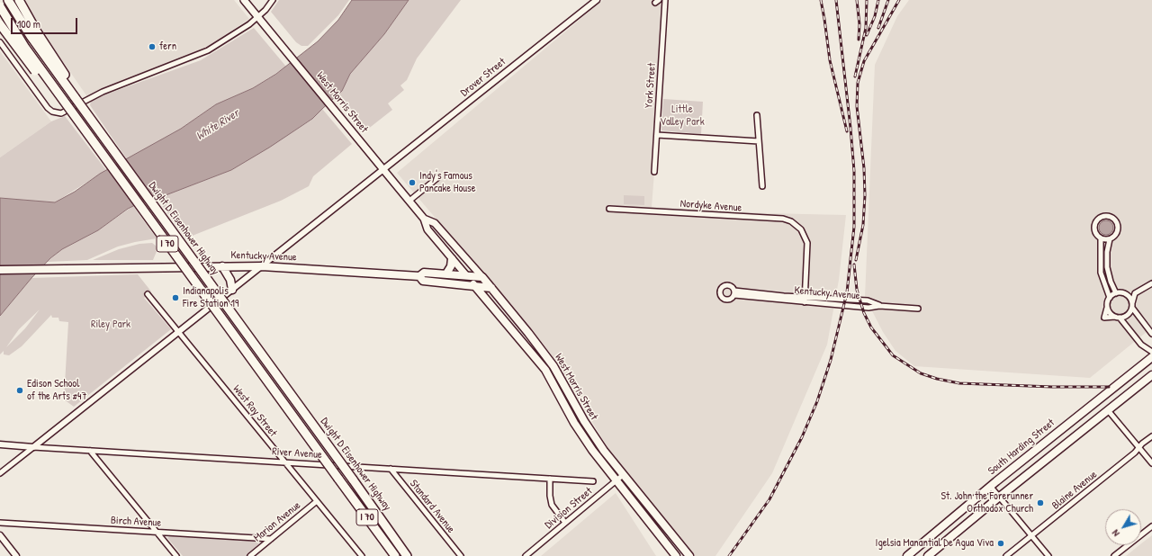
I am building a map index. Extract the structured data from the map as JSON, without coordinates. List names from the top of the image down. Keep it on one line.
{"streets":{"highway":["Dwight D Eisenhower Highway","I 70"],"main road":["West Morris Street","Kentucky Avenue","South Harding Street"],"street":["Drover Street","York Street","Nordyke Avenue","West Ray Street","River Avenue","Blaine Avenue","Standard Avenue","Division Street","Birch Avenue","Marion Avenue"]},"crossings":[["Drover Street","West Morris Street"],["Drover Street","Kentucky Avenue"],["Drover Street","West Ray Street"],["Drover Street","River Avenue"],["West Morris Street","Kentucky Avenue"],["West Morris Street","Division Street"],["Nordyke Avenue","Kentucky Avenue"],["West Ray Street","River Avenue"],["West Ray Street","Marion Avenue"],["River Avenue","Standard Avenue"],["Birch Avenue","Marion Avenue"]],"water":["White River"],"parks":["Little Valley Park","Riley Park"],"places":["fern","Indy's Famous Pancake House","Indianapolis Fire Station 19","Edison School of the Arts #47","St. John the Forerunner Orthodox Church","Igelsia Manantial De Agua Viva"],"scale_bar":"100 m","north":"bottom left"}
